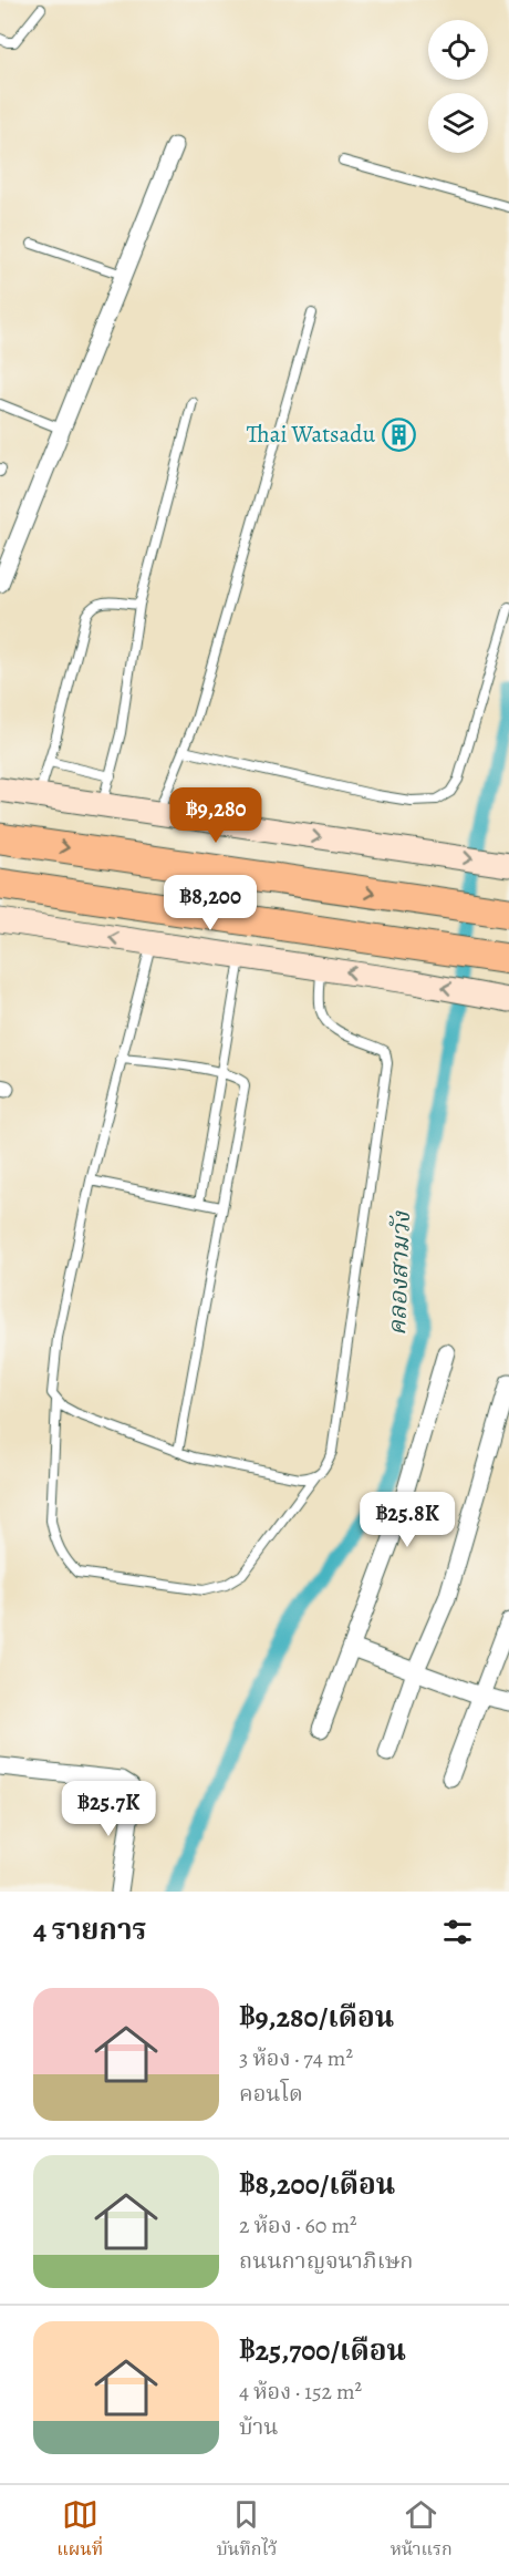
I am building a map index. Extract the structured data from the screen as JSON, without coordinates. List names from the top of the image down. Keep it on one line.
{"water":["คลองสามวัง"],"places":{"building":["Thai Watsadu"]},"page":{"price":["฿9,280","฿8,200","฿25.8K","฿25.7K"],"heading":"4 รายการ","list":[{"name":"฿9,280/เดือน","note":"3 ห้อง · 74 m² · คอนโด"},{"name":"฿8,200/เดือน","note":"2 ห้อง · 60 m² · ถนนกาญจนาภิเษก"},{"name":"฿25,700/เดือน","note":"4 ห้อง · 152 m² · บ้าน"}],"tabs":["แผนที่","บันทึกไว้","หน้าแรก"]}}
